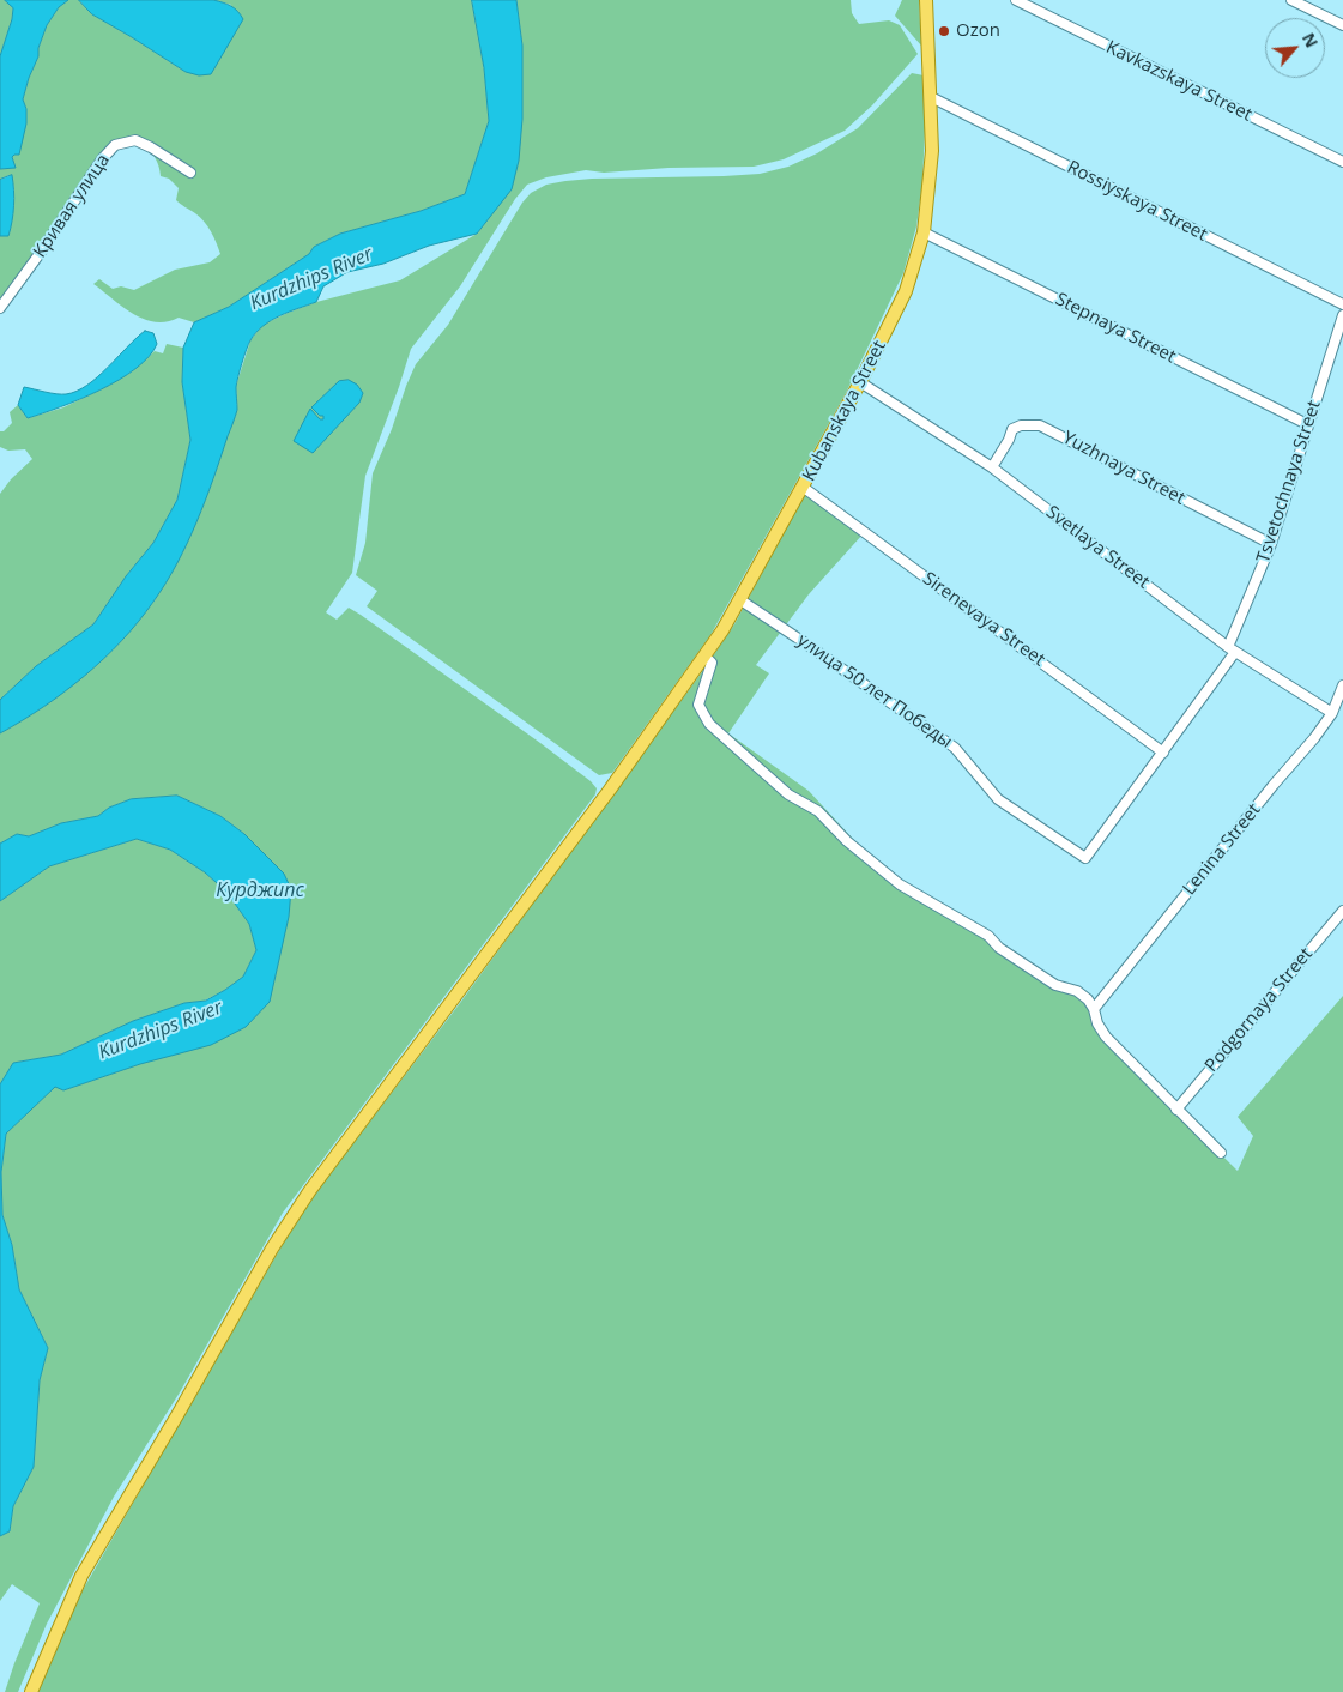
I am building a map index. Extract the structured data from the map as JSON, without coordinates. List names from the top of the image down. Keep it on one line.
{"streets":{"main road":["Kubanskaya Street"],"street":["Kavkazskaya Street","Rossiyskaya Street","Кривая улица","Stepnaya Street","Yuzhnaya Street","Tsvetochnaya Street","Svetlaya Street","Sirenevaya Street","улица 50 лет Победы","Lenina Street","Podgornaya Street"]},"crossings":[["Rossiyskaya Street","Kubanskaya Street"],["Stepnaya Street","Kubanskaya Street"],["Stepnaya Street","Tsvetochnaya Street"],["Kubanskaya Street","Svetlaya Street"],["Kubanskaya Street","Sirenevaya Street"],["Kubanskaya Street","улица 50 лет Победы"],["Yuzhnaya Street","Tsvetochnaya Street"],["Yuzhnaya Street","Svetlaya Street"],["Tsvetochnaya Street","Svetlaya Street"],["Tsvetochnaya Street","Sirenevaya Street"],["Tsvetochnaya Street","улица 50 лет Победы"],["Svetlaya Street","Lenina Street"]],"water":["Kurdzhips River","Курджипс"],"places":["Ozon"],"north":"top right"}
